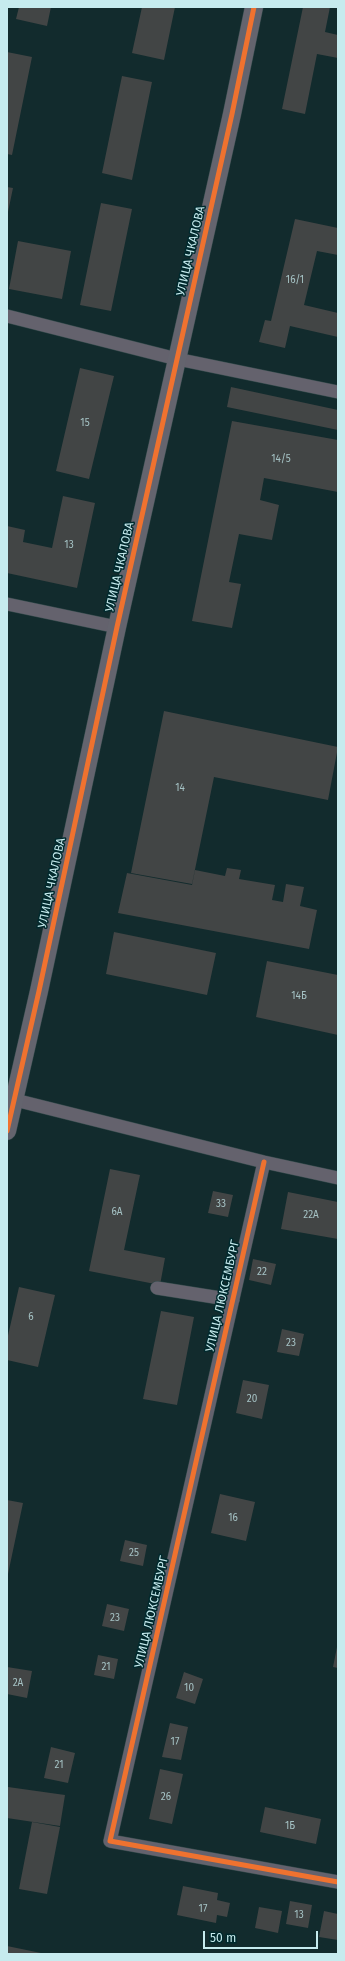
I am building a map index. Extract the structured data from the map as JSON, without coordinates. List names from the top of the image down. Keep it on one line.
{"streets":{"street":["УЛИЦА ЧКАЛОВА","УЛИЦА ЛЮКСЕМБУРГ"]},"house_numbers":["16/1","15","14/5","13","14","14Б","33","6А","22А","22","6","23","20","16","25","23","21","2А","10","17","21","26","1Б","17","13"],"scale_bar":"50 m"}
